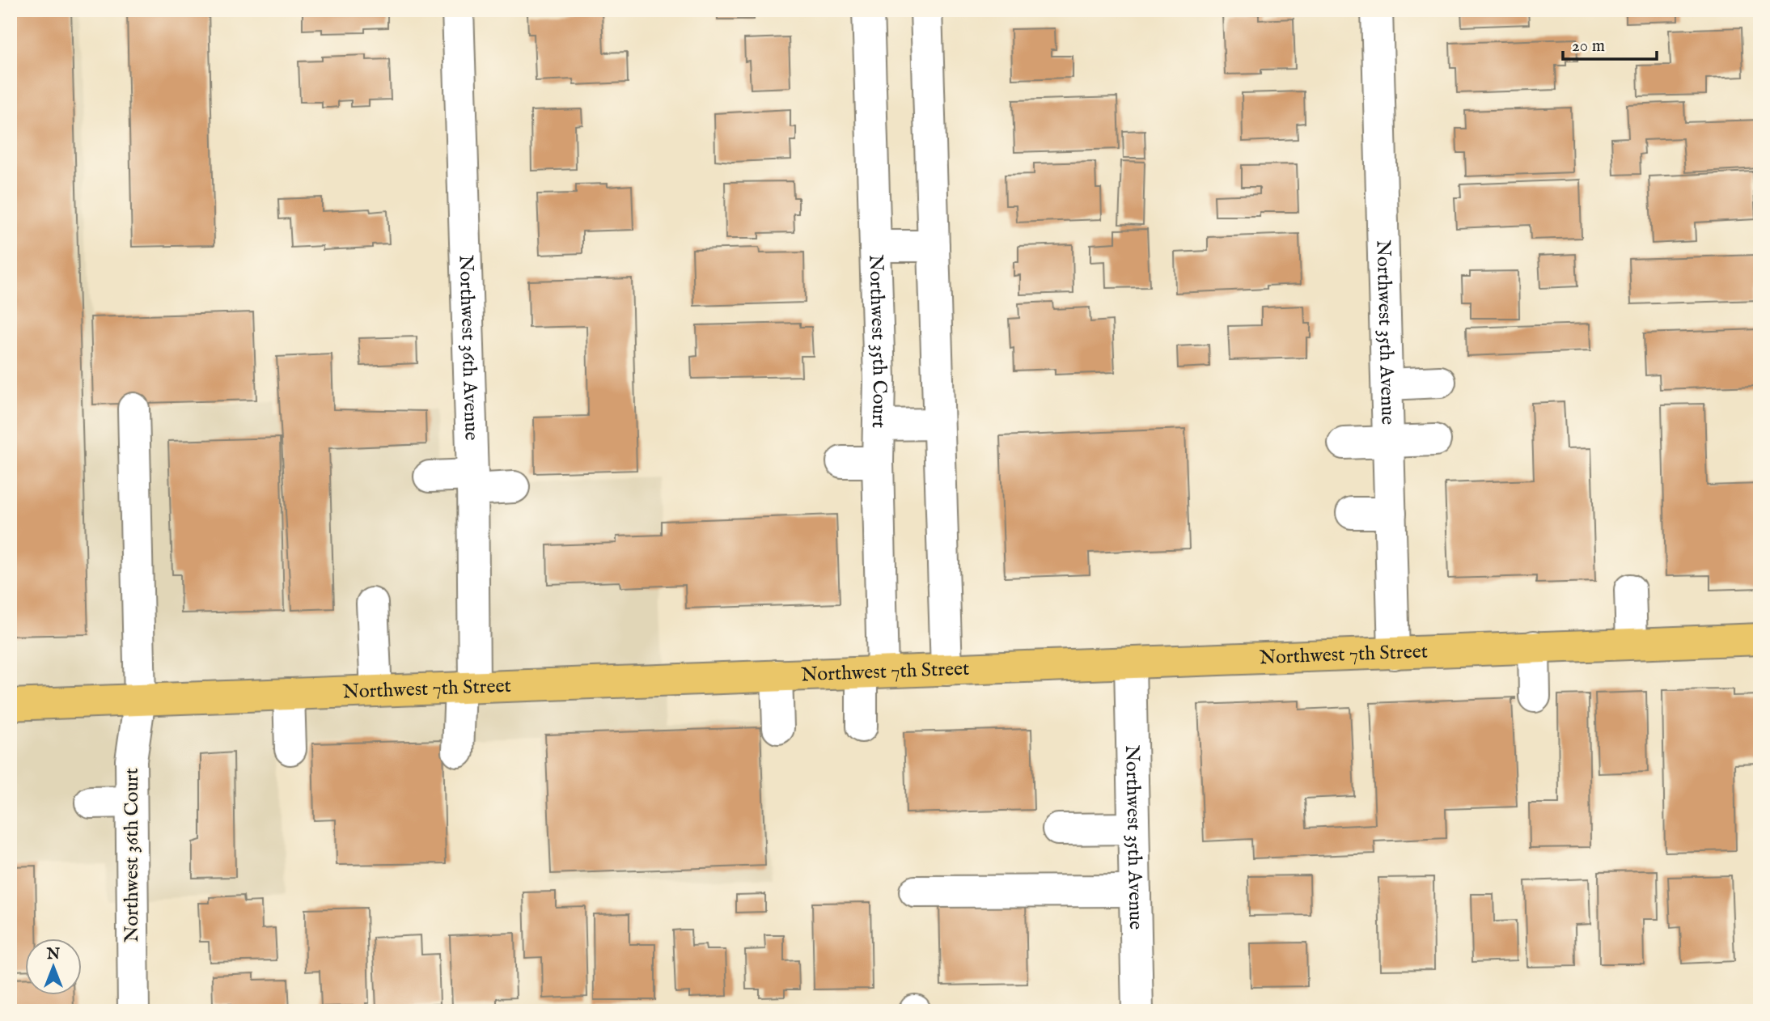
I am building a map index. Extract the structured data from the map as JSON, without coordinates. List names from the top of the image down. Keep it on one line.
{"streets":{"main road":["Northwest 7th Street"],"street":["Northwest 35th Avenue","Northwest 35th Court","Northwest 36th Avenue","Northwest 36th Court"]},"crossings":[["Northwest 35th Avenue","Northwest 7th Street"],["Northwest 35th Court","Northwest 7th Street"],["Northwest 36th Avenue","Northwest 7th Street"],["Northwest 7th Street","Northwest 36th Court"]],"scale_bar":"20 m","north":"top"}
